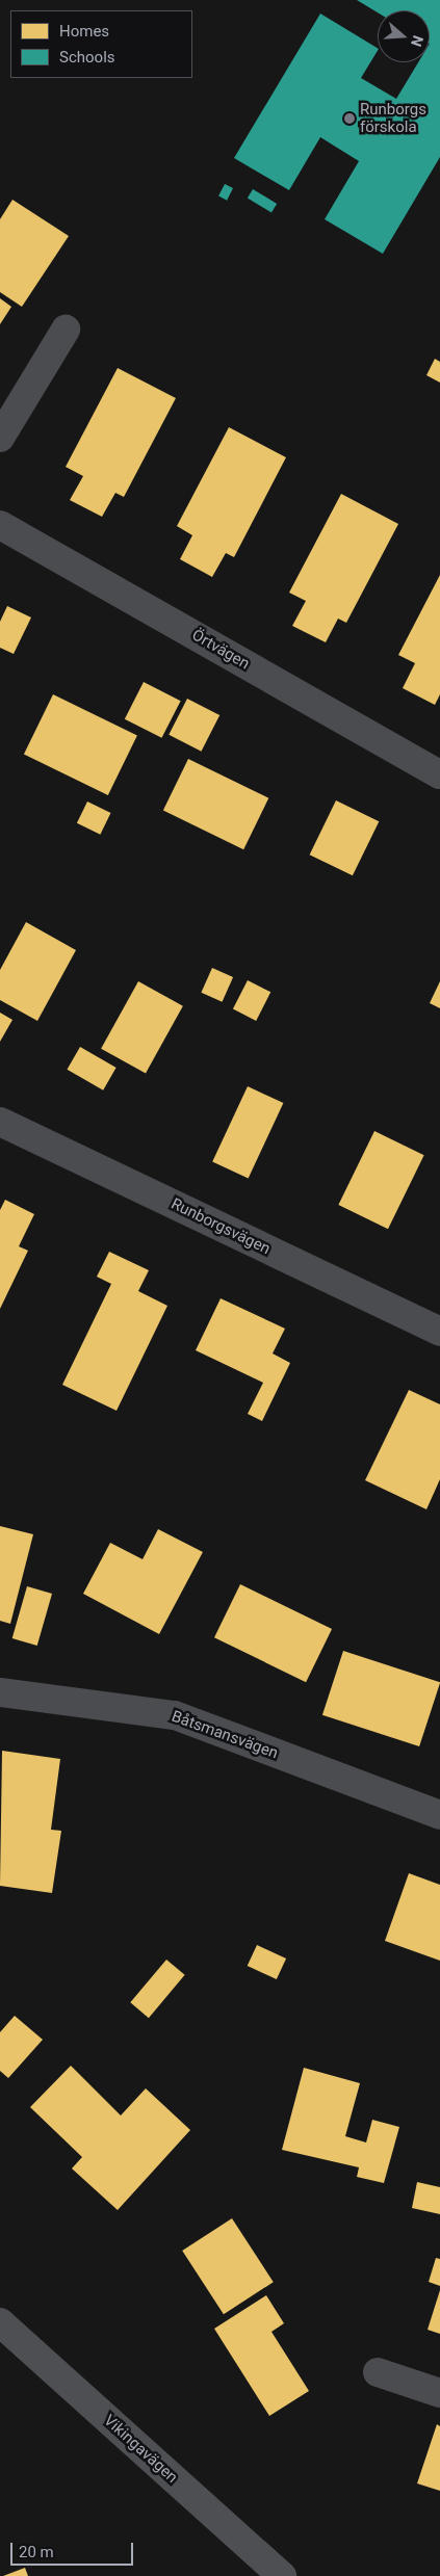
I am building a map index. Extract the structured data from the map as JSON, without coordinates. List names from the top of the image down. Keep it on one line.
{"streets":{"main road":["Vikingavägen"],"street":["Örtvägen","Runborgsvägen","Båtsmansvägen"]},"places":["Runborgs förskola"],"legend":["Homes","Schools"],"scale_bar":"20 m","north":"right"}
